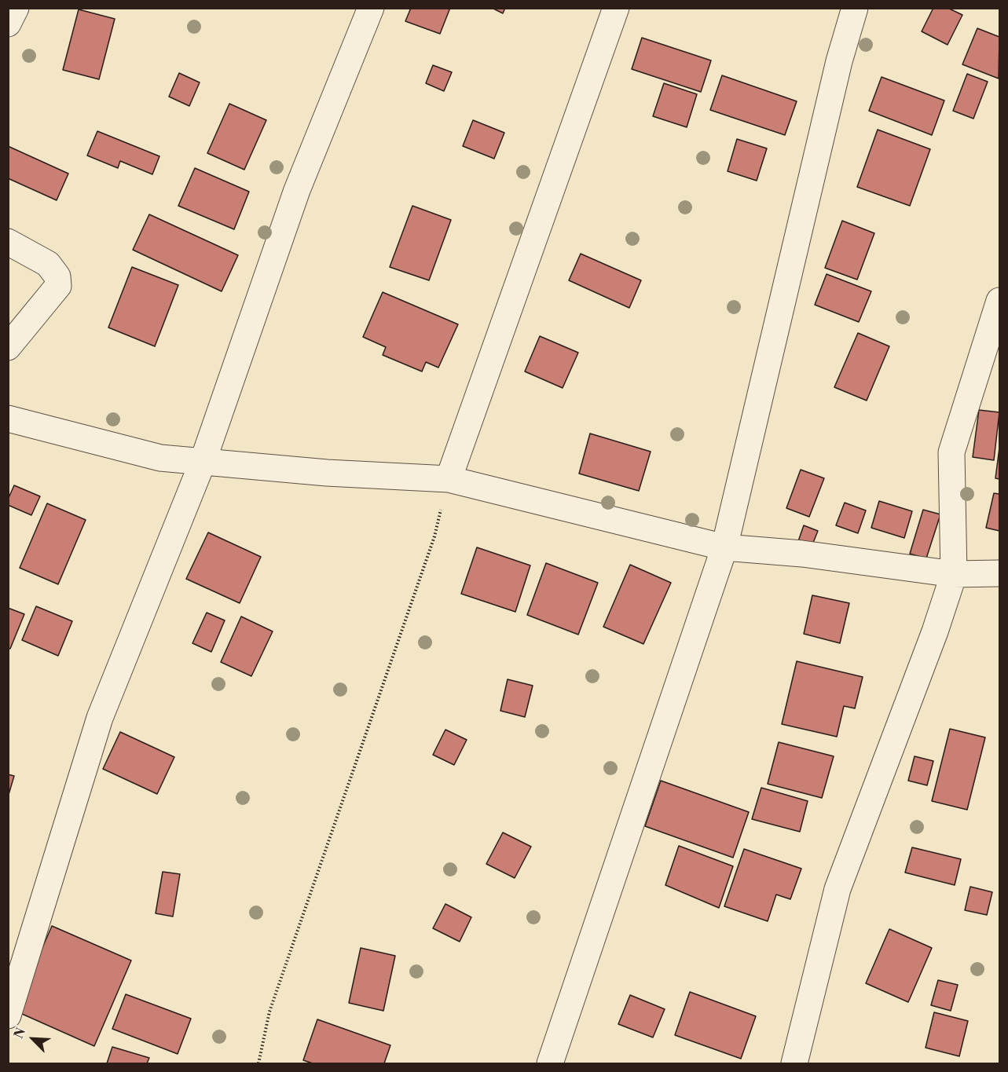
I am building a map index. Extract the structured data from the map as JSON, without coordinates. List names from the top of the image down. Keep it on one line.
{"north":"top left"}
